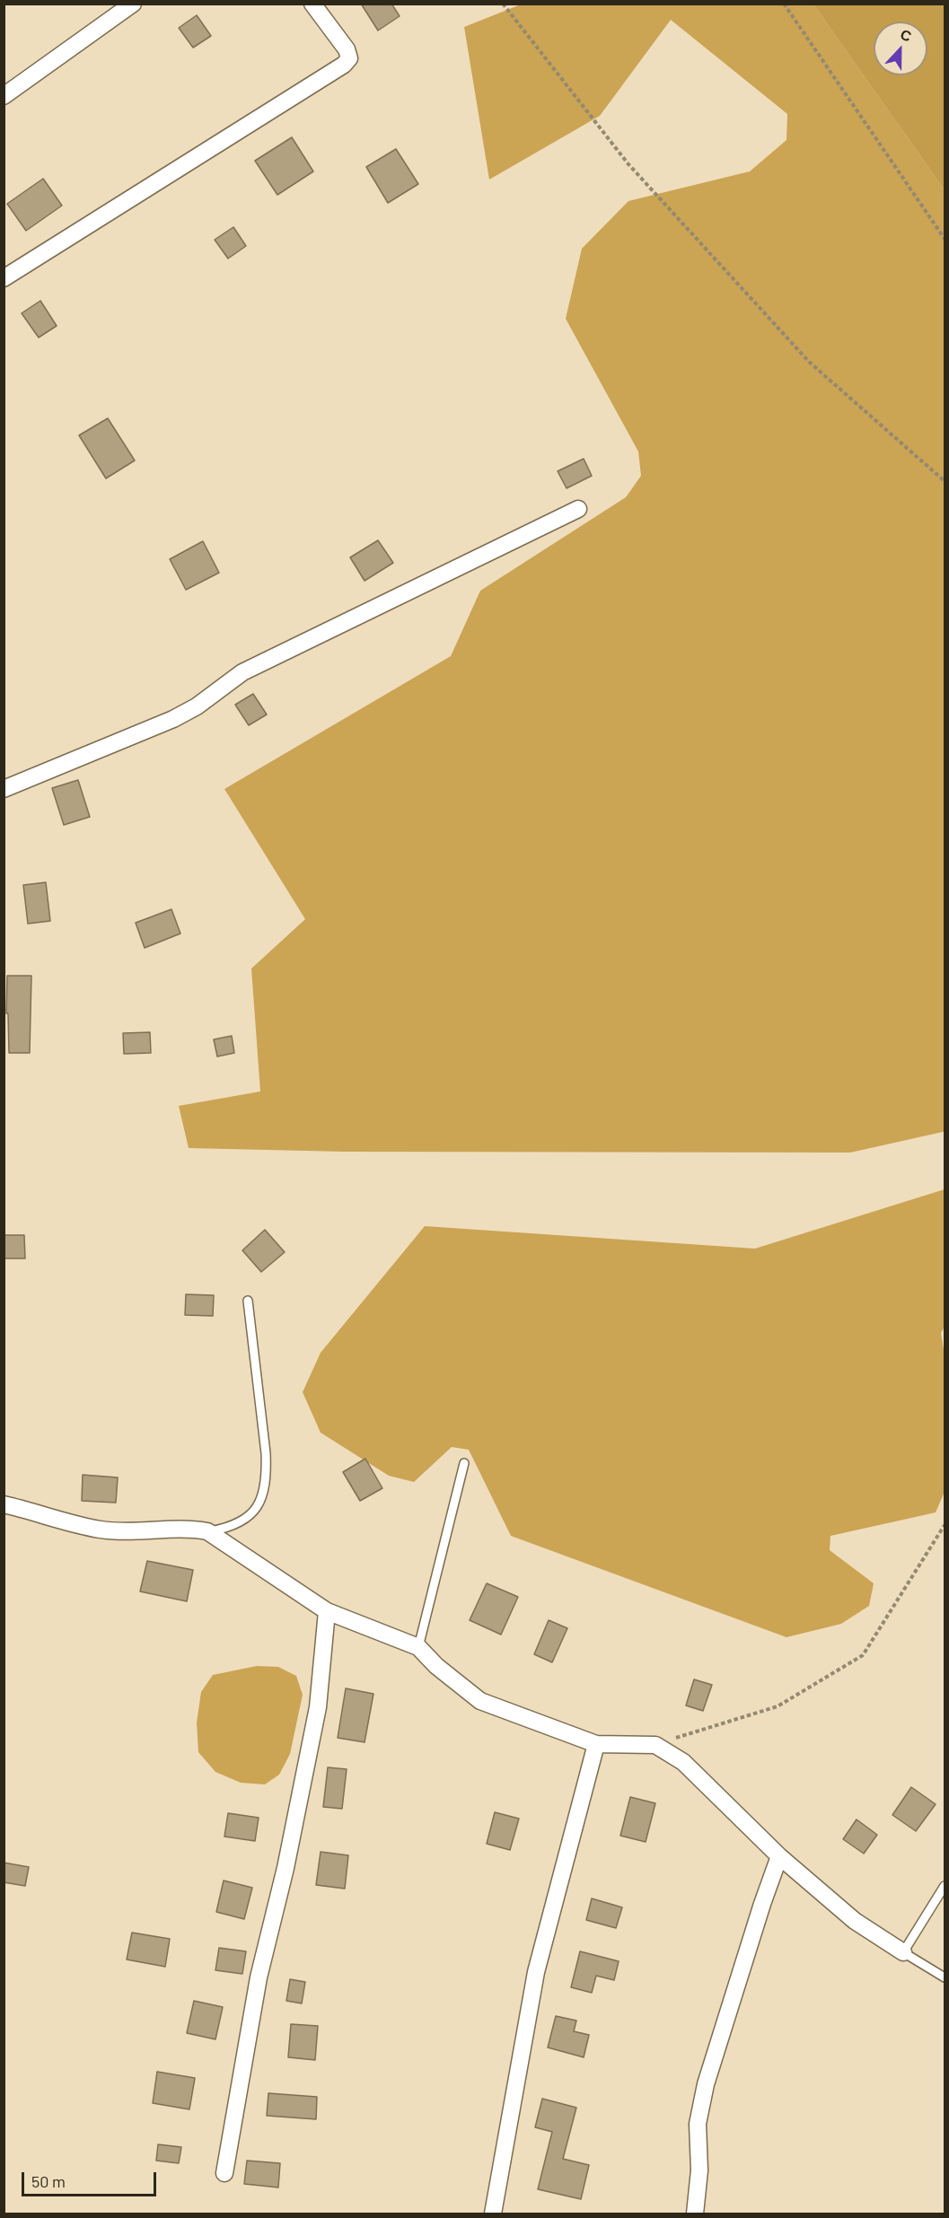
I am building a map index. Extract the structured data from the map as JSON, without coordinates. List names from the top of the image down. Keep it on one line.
{"scale_bar":"50 m","north":"top"}
